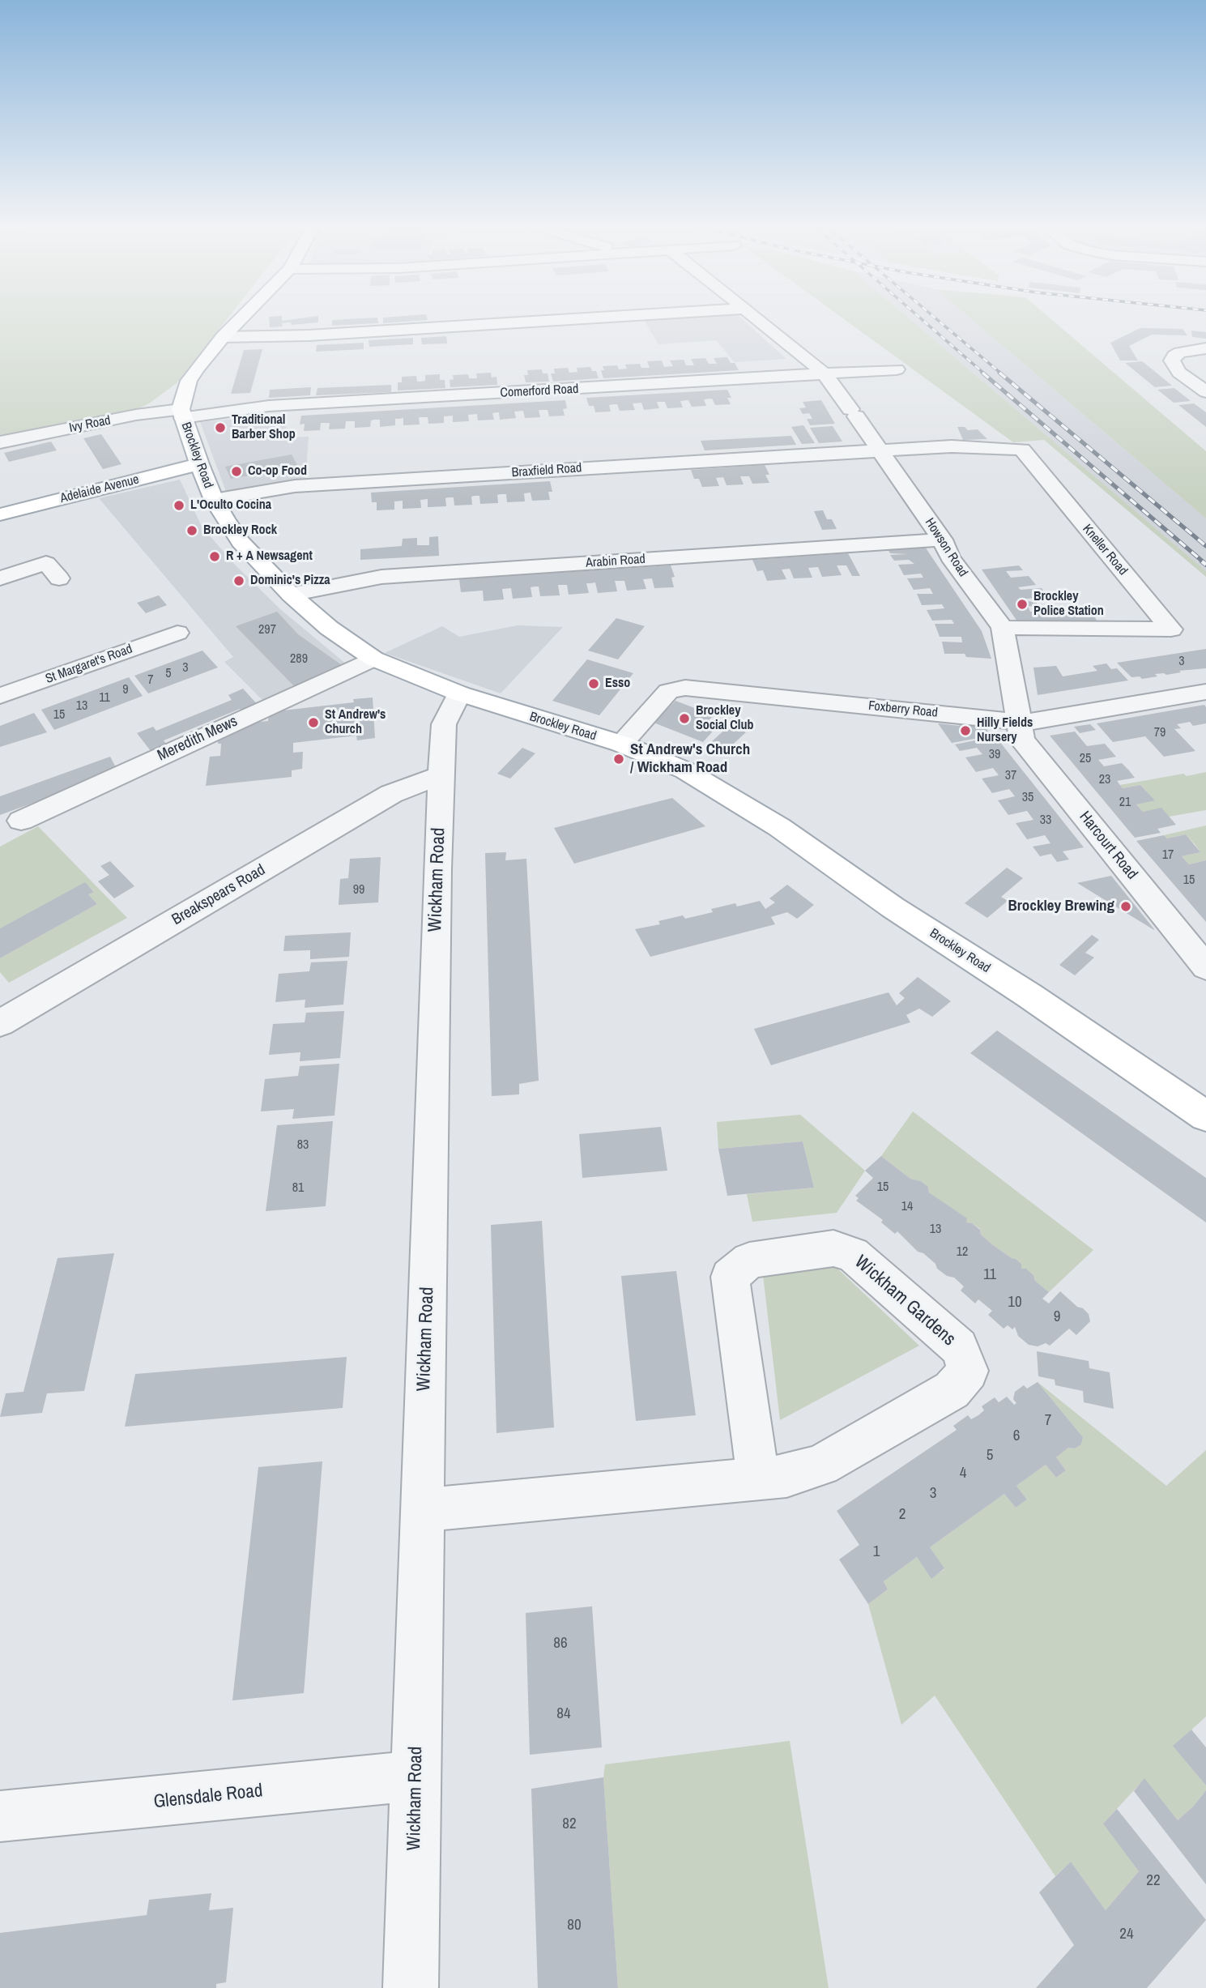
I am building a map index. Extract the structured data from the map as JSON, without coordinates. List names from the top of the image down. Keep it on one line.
{"streets":{"main road":["Brockley Road","Adelaide Avenue"],"street":["Comerford Road","Ivy Road","Braxfield Road","Howson Road","Kneller Road","Arabin Road","St Margaret's Road","Foxberry Road","Meredith Mews","Harcourt Road","Wickham Road","Breakspears Road","Wickham Gardens","Glensdale Road"]},"crossings":[["Comerford Road","Ivy Road"],["Comerford Road","Brockley Road"],["Comerford Road","Howson Road"],["Ivy Road","Brockley Road"],["Brockley Road","Braxfield Road"],["Brockley Road","Adelaide Avenue"],["Brockley Road","Arabin Road"],["Brockley Road","Foxberry Road"],["Brockley Road","Meredith Mews"],["Brockley Road","Wickham Road"],["Braxfield Road","Howson Road"],["Braxfield Road","Kneller Road"],["Howson Road","Kneller Road"],["Howson Road","Arabin Road"],["Howson Road","Foxberry Road"],["Howson Road","Harcourt Road"],["Foxberry Road","Harcourt Road"],["Wickham Road","Breakspears Road"],["Wickham Road","Wickham Gardens"],["Wickham Road","Glensdale Road"]],"places":["Traditional Barber Shop","Co-op Food","L'Oculto Cocina","Brockley Rock","R + A Newsagent","Dominic's Pizza","Brockley Police Station","Esso","Brockley Social Club","St Andrew's Church","Hilly Fields Nursery","St Andrew's Church / Wickham Road","Brockley Brewing"],"house_numbers":["297","289","3","3","5","7","9","11","13","15","79","39","25","37","23","35","21","33","17","15","99","83","15","81","14","13","12","11","10","9","7","6","5","4","3","2","1","86","84","82","22","80","24"]}
